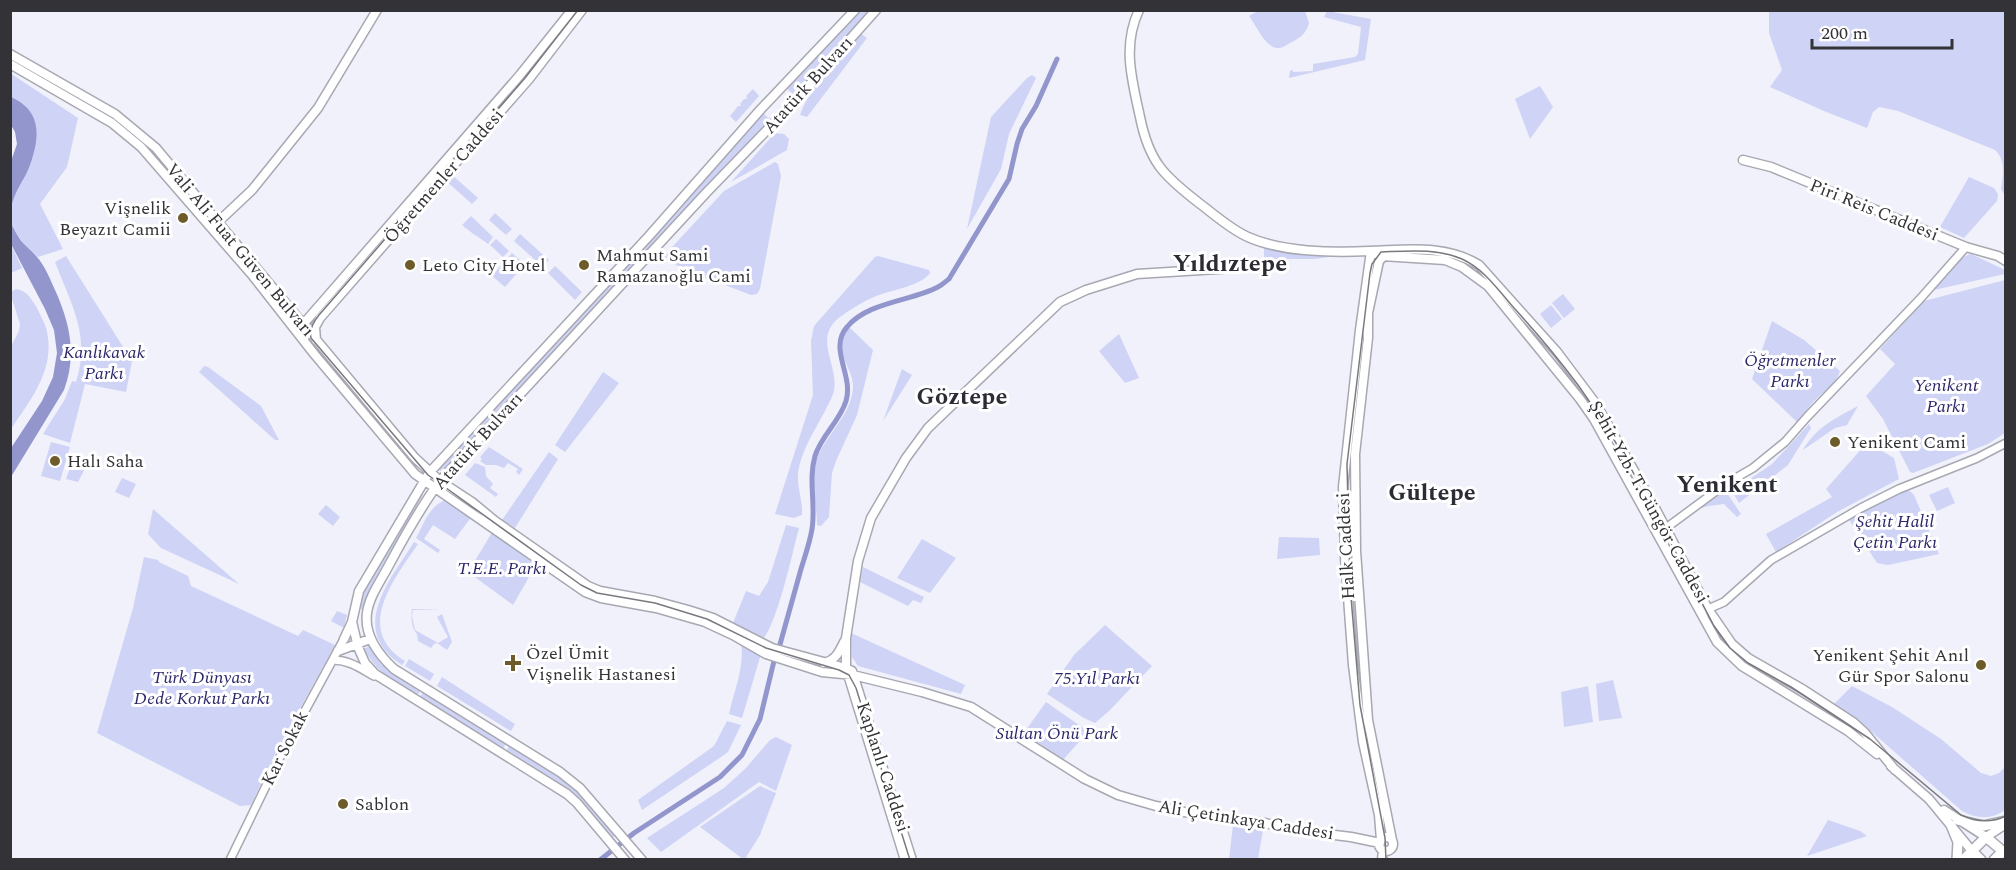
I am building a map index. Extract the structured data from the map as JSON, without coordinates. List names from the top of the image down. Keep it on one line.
{"streets":{"main road":["Atatürk Bulvarı","Öğretmenler Caddesi","Piri Reis Caddesi","Vali Ali Fuat Güven Bulvarı","Şehit Yzb. T.Güngör Caddesi","Halk Caddesi","Kaplanlı Caddesi","Ali Çetinkaya Caddesi"],"street":["Kar Sokak"]},"crossings":[["Atatürk Bulvarı","Vali Ali Fuat Güven Bulvarı"],["Atatürk Bulvarı","Kar Sokak"],["Öğretmenler Caddesi","Vali Ali Fuat Güven Bulvarı"],["Vali Ali Fuat Güven Bulvarı","Kaplanlı Caddesi"],["Vali Ali Fuat Güven Bulvarı","Ali Çetinkaya Caddesi"],["Şehit Yzb. T.Güngör Caddesi","Halk Caddesi"],["Halk Caddesi","Ali Çetinkaya Caddesi"],["Kaplanlı Caddesi","Ali Çetinkaya Caddesi"]],"districts":["Yıldıztepe","Göztepe","Yenikent","Gültepe"],"parks":["Kanlıkavak Parkı","Öğretmenler Parkı","Yenikent Parkı","Şehit Halil Çetin Parkı","T.E.E. Parkı","Türk Dünyası Dede Korkut Parkı","75.Yıl Parkı","Sultan Önü Park"],"places":{"other":["Vişnelik Beyazıt Camii","Leto City Hotel","Mahmut Sami Ramazanoğlu Cami","Yenikent Cami","Halı Saha","Yenikent Şehit Anıl Gür Spor Salonu","Sablon"],"health":["Özel Ümit Vişnelik Hastanesi"]},"scale_bar":"200 m"}
